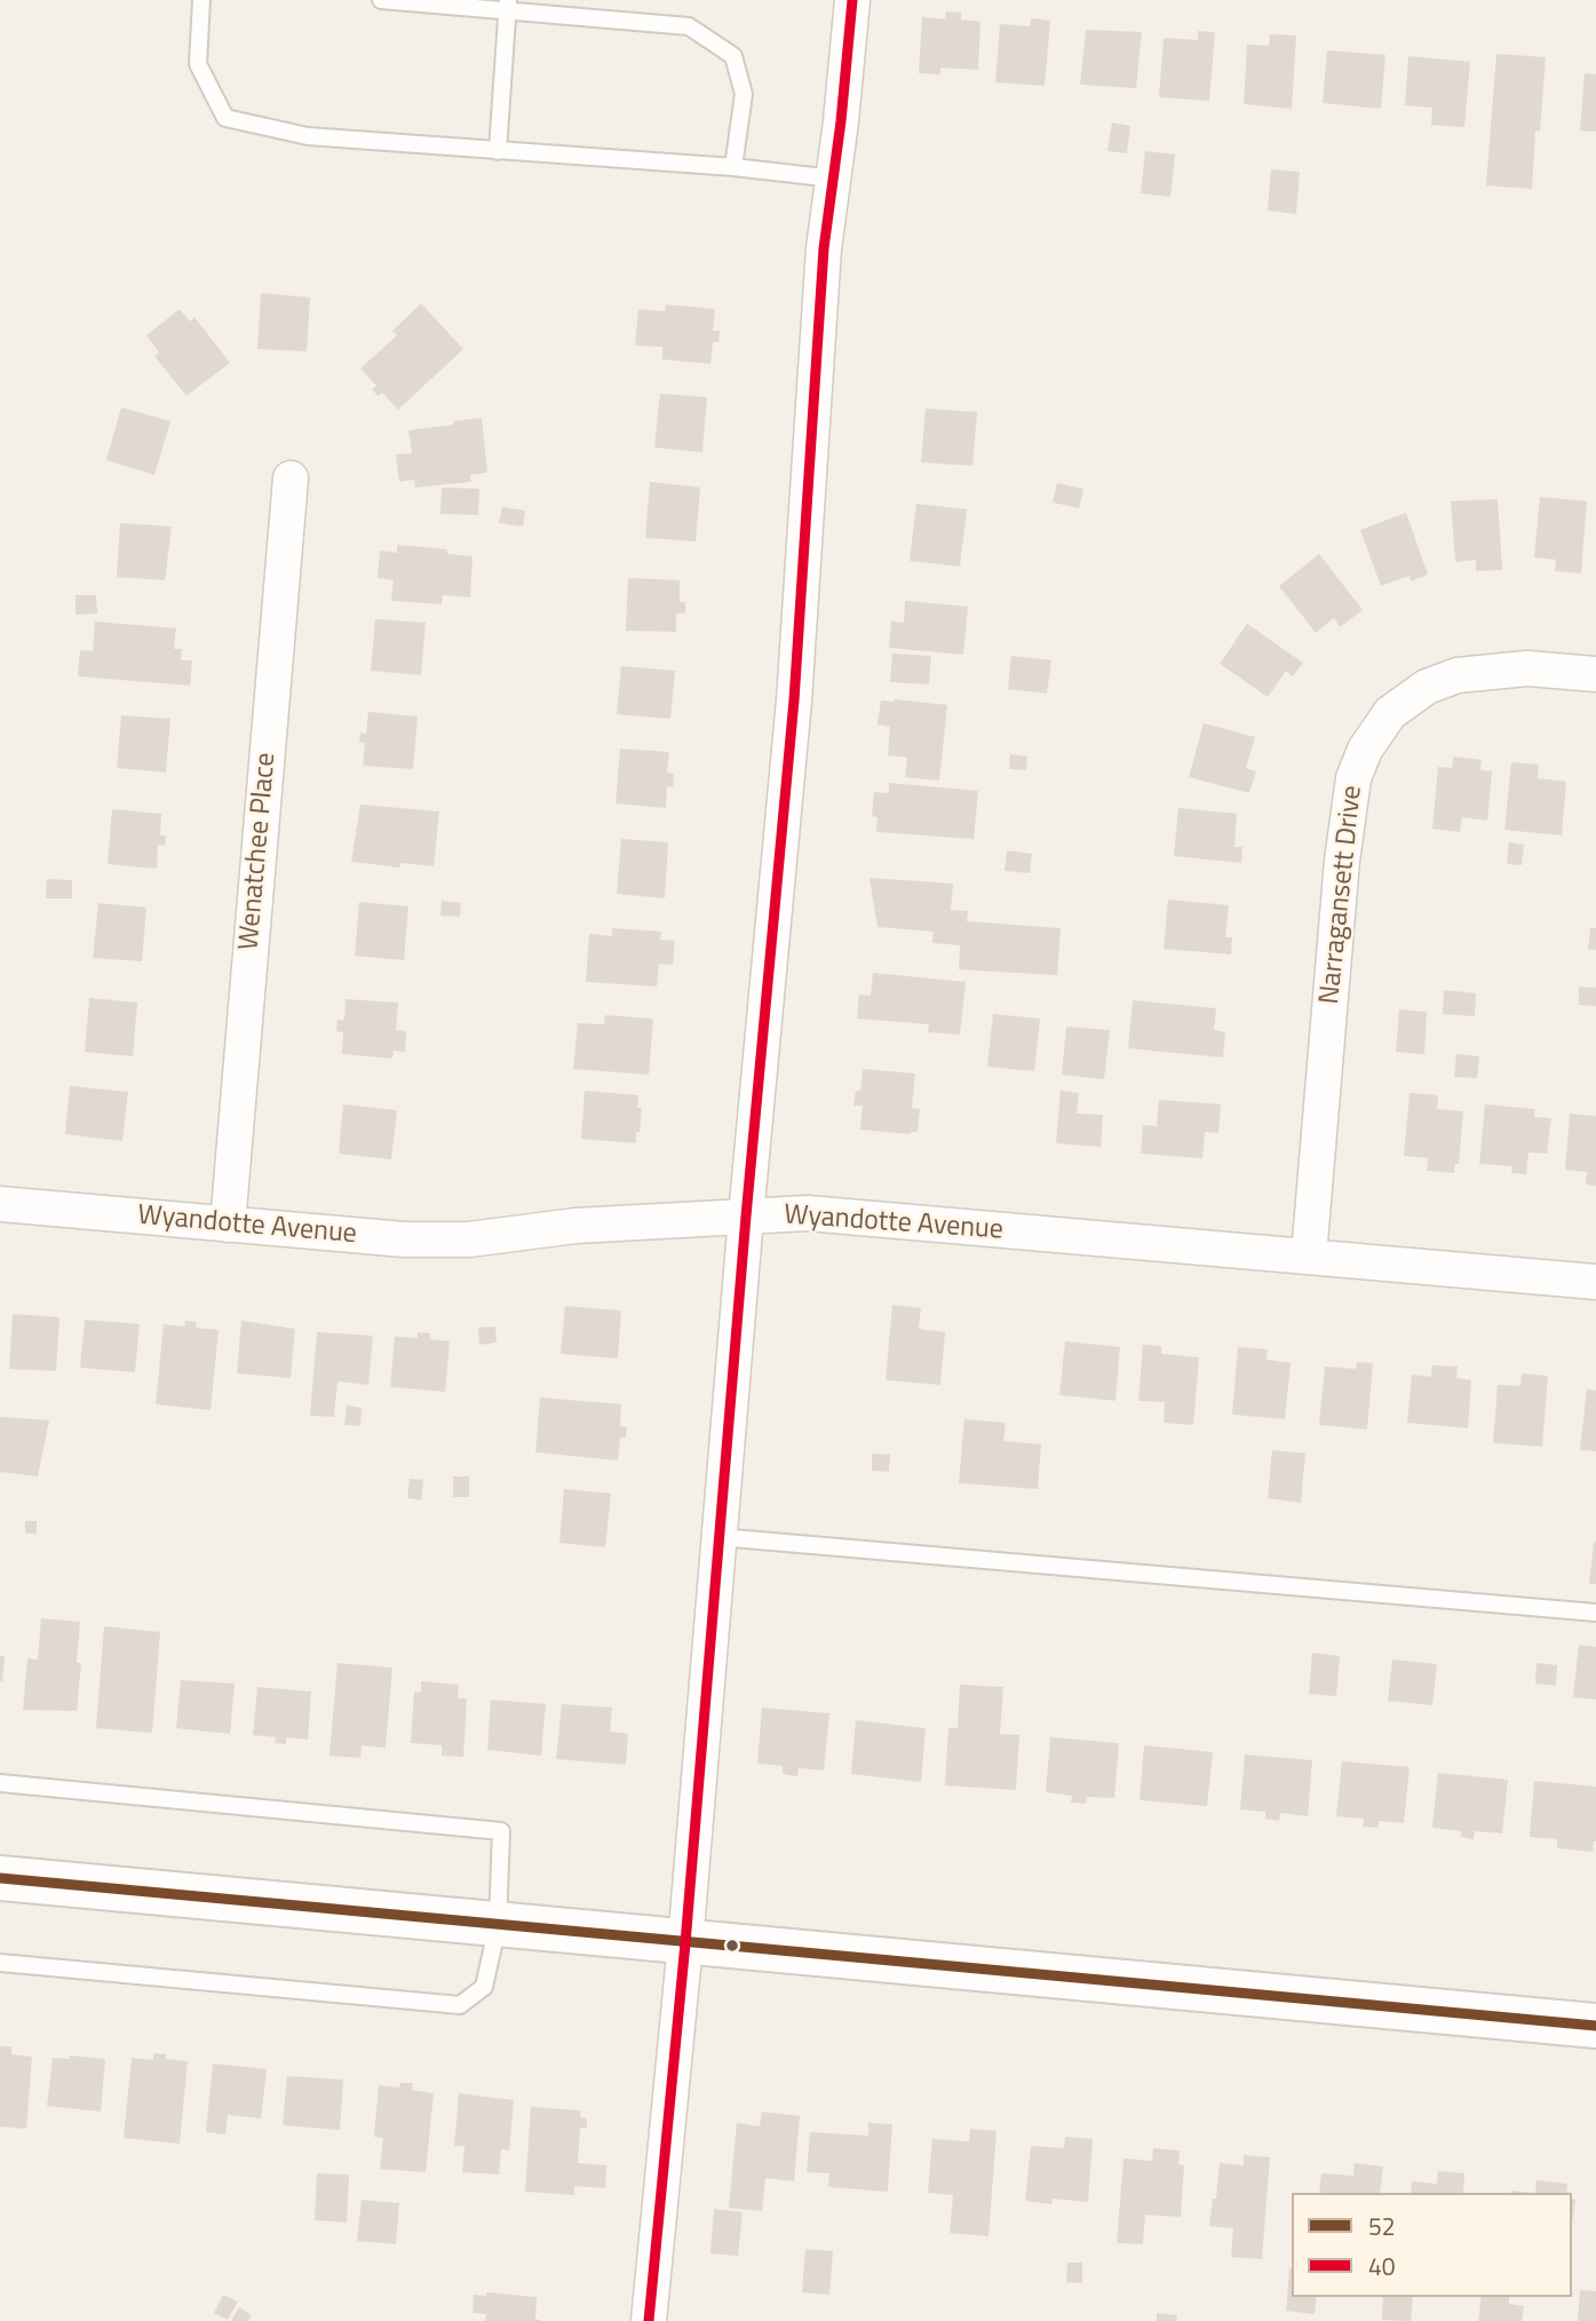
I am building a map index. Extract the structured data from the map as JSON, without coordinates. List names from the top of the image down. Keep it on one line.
{"streets":{"street":["Wenatchee Place","Narragansett Drive","Wyandotte Avenue"]},"crossings":[["Wenatchee Place","Wyandotte Avenue"],["Narragansett Drive","Wyandotte Avenue"]],"lines":["transit line 40","transit line 52"],"legend":["52","40"]}
